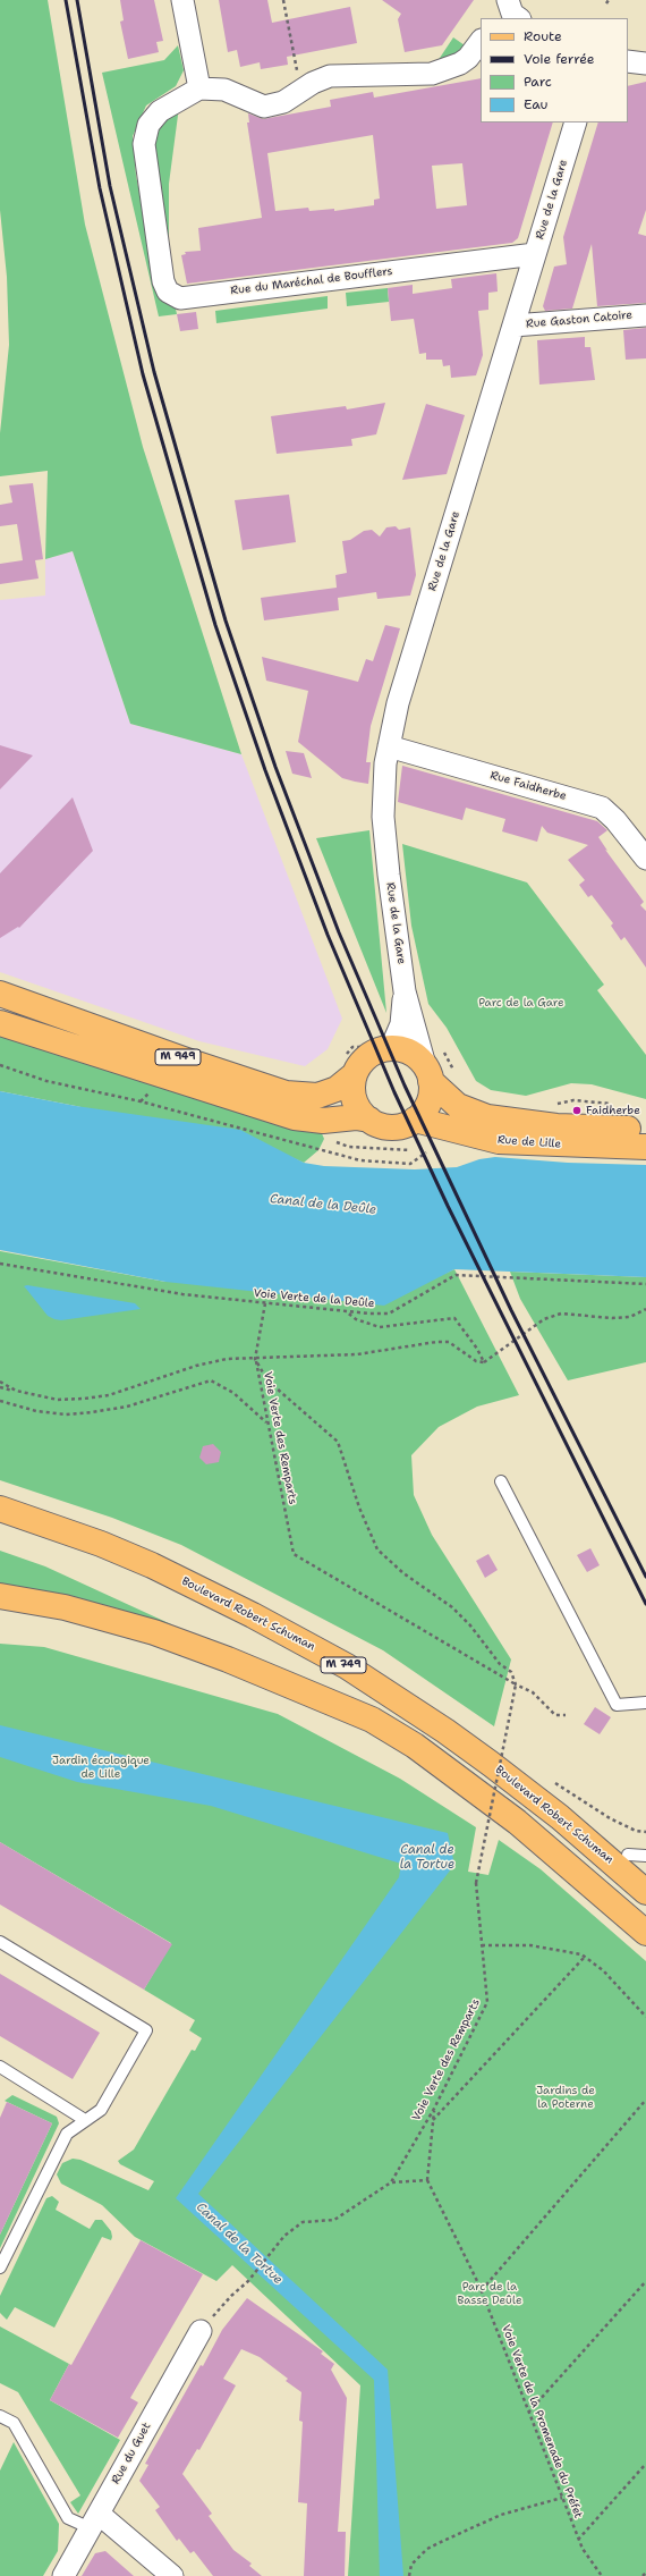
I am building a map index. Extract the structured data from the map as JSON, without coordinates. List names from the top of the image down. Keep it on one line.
{"streets":{"main road":["M 949","Rue de Lille","Boulevard Robert Schuman","M 749"],"street":["Rue de la Gare","Rue du Maréchal de Boufflers","Rue Gaston Catoire","Rue Faidherbe","Rue du Guet"],"path":["Voie Verte de la Deûle","Voie Verte des Remparts","Voie Verte de la Promenade du Préfet"]},"crossings":[["Rue de la Gare","Rue du Maréchal de Boufflers"],["Rue de la Gare","Rue Gaston Catoire"],["Rue de la Gare","Rue Faidherbe"],["Rue de la Gare","M 949"],["Rue de la Gare","Rue de Lille"],["M 949","Rue de Lille"]],"water":["Canal de la Deûle","Canal de la Tortue"],"parks":["Parc de la Gare","Jardin écologique de Lille","Jardins de la Poterne","Parc de la Basse Deûle"],"places":["Faidherbe"],"legend":["Route","Voie ferrée","Parc","Eau"]}
